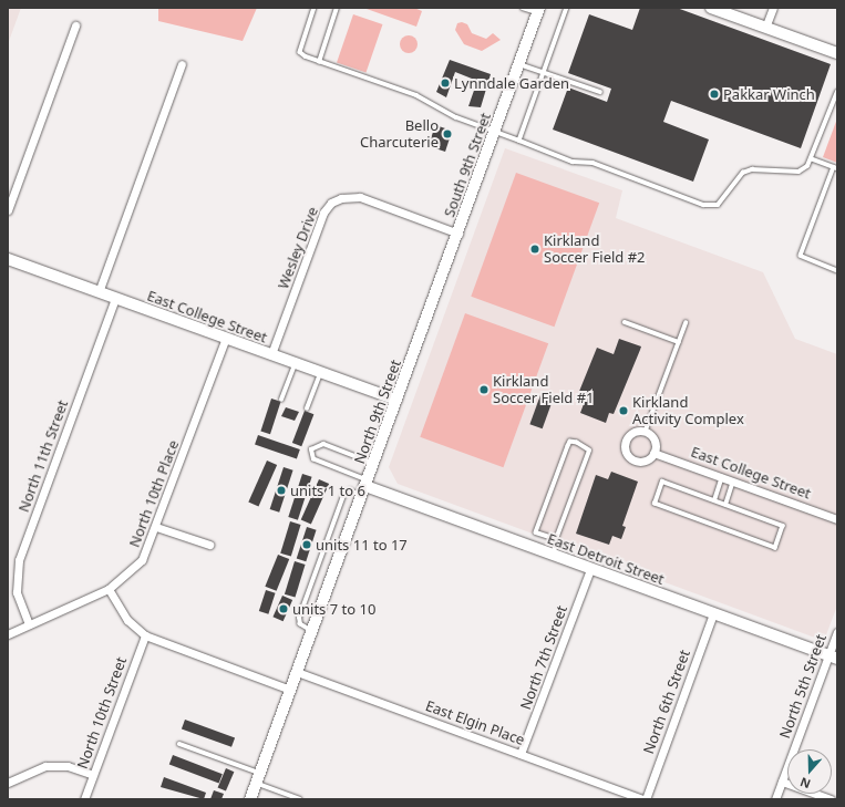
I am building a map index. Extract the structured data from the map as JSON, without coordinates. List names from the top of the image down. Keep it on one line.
{"streets":{"street":["South 9th Street","Wesley Drive","East College Street","North 9th Street","North 11th Street","North 10th Place","East Detroit Street","North 7th Street","North 5th Street","North 6th Street","North 10th Street","East Elgin Place"]},"crossings":[["South 9th Street","Wesley Drive"],["South 9th Street","North 9th Street"],["Wesley Drive","East College Street"],["Wesley Drive","North 9th Street"],["East College Street","North 9th Street"],["East College Street","North 11th Street"],["East College Street","North 10th Place"],["North 9th Street","East Detroit Street"],["North 9th Street","East Elgin Place"],["North 11th Street","North 10th Place"],["East Detroit Street","North 7th Street"],["East Detroit Street","North 5th Street"],["East Detroit Street","North 6th Street"],["North 7th Street","East Elgin Place"],["North 6th Street","East Elgin Place"]],"places":["Lynndale Garden","Pakkar Winch","Bello Charcuterie","Kirkland Soccer Field #2","Kirkland Soccer Field #1","Kirkland Activity Complex","units 1 to 6","units 11 to 17","units 7 to 10"],"north":"bottom"}
